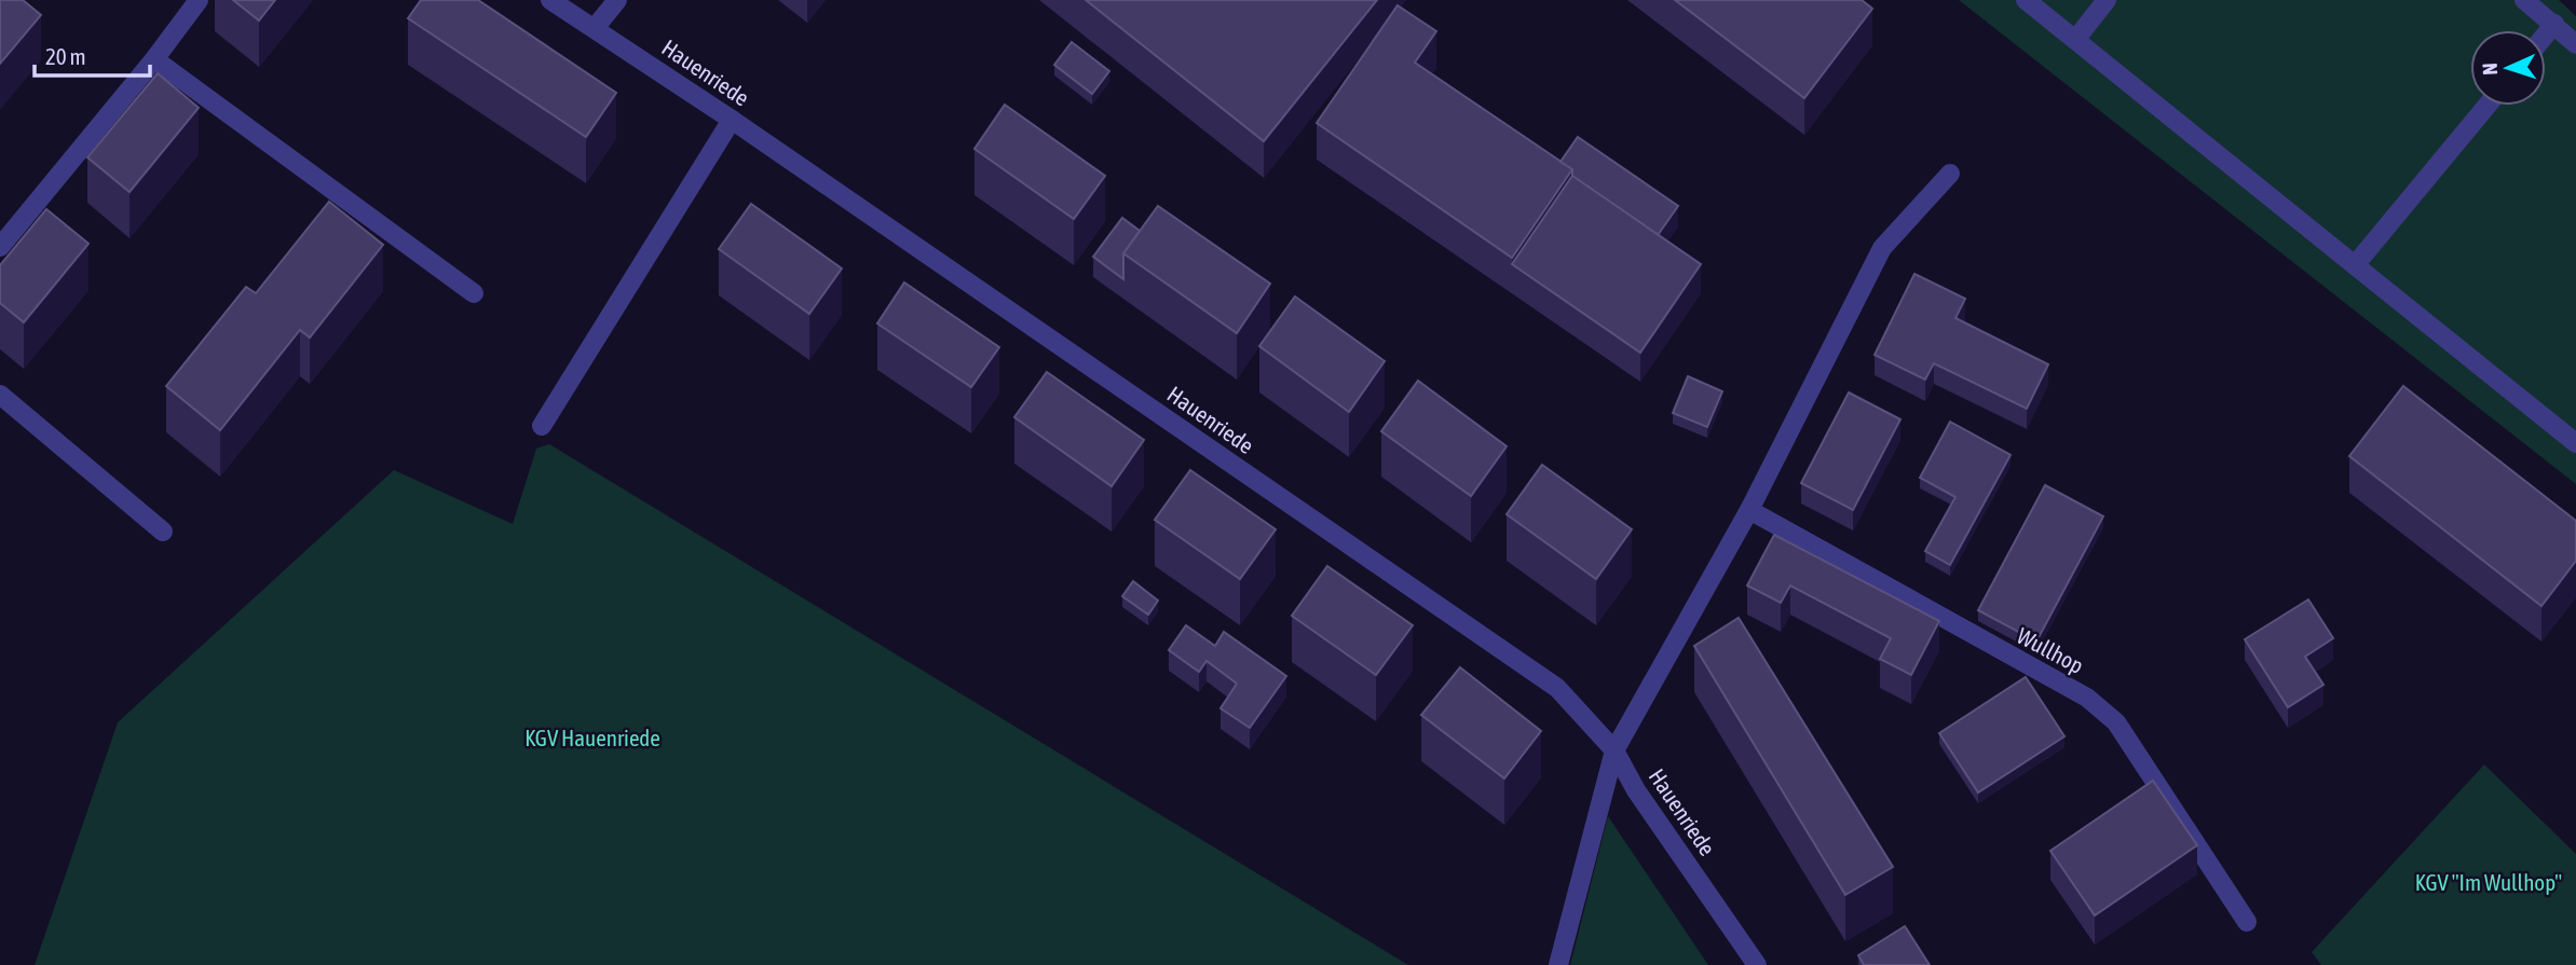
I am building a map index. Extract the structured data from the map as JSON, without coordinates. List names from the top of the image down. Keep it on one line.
{"streets":{"street":["Hauenriede","Wullhop"]},"parks":["KGV Hauenriede","KGV \"Im Wullhop\""],"scale_bar":"20 m","north":"left"}
